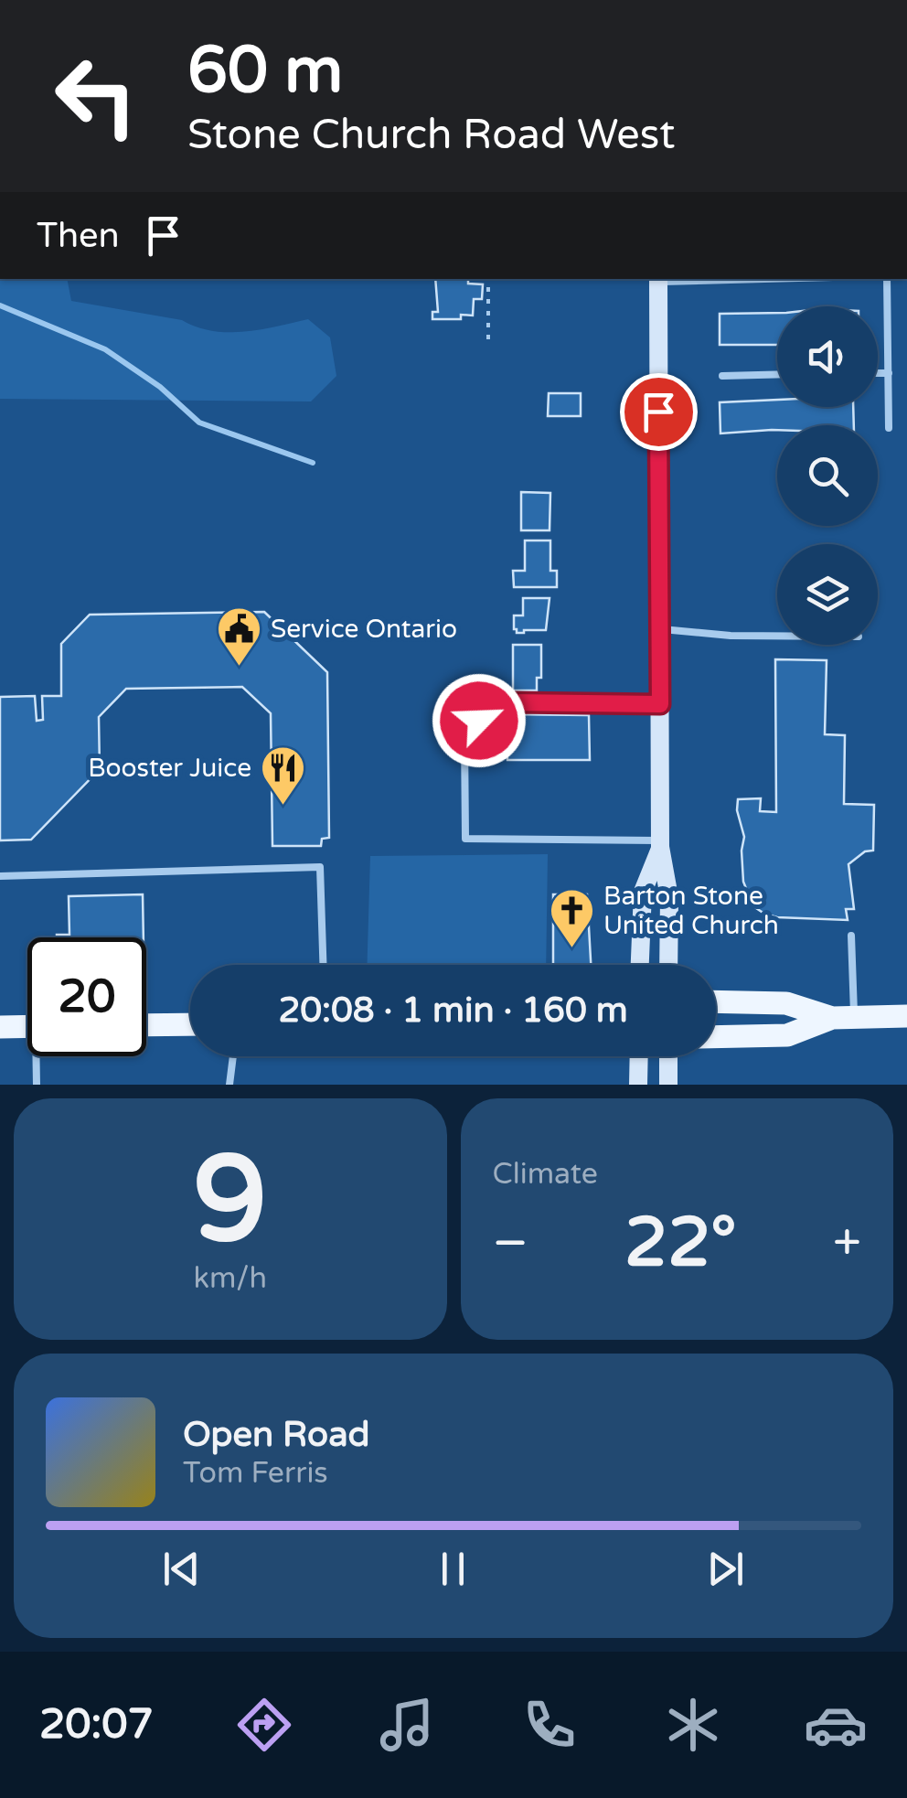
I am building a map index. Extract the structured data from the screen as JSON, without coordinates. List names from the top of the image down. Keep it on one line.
{"places":{"public building":["Service Ontario"],"restaurant":["Booster Juice"],"church":["Barton Stone United Church"]},"page":{"turn":["60 m","Stone Church Road West"],"then":"Then","limit":"20","trip":"20:08 · 1 min · 160 m","tile":[["9","km/h"],"Climate"],"heat":["−","22°","+"],"song":["Open Road","Tom Ferris"],"tabs":"20:07"}}
